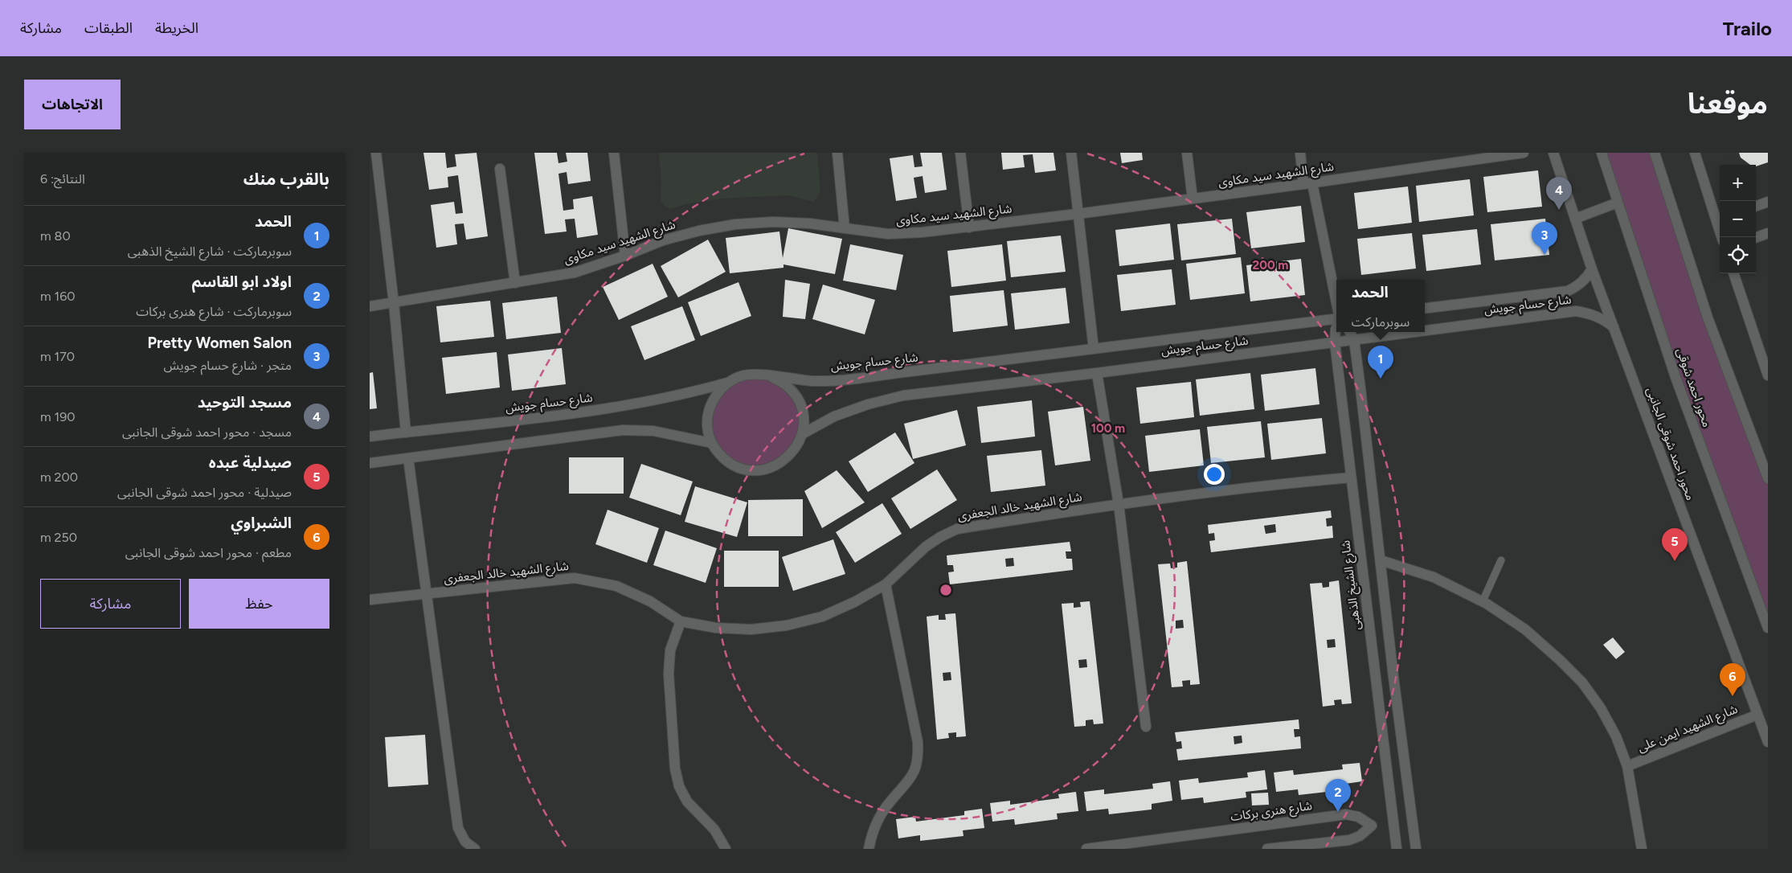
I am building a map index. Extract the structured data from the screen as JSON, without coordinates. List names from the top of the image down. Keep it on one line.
{"streets":{"street":["شارع الشهيد سيد مكاوى","شارع حسام جويش","محور احمد شوقى","محور احمد شوقى الجانبى","شارع الشهيد خالد الجعفرى","شارع الشيخ الذهبى","شارع الشهيد ايمن على","شارع هنرى بركات"]},"crossings":[["شارع حسام جويش","محور احمد شوقى الجانبى"],["شارع حسام جويش","شارع الشيخ الذهبى"],["محور احمد شوقى الجانبى","شارع الشهيد ايمن على"],["شارع الشهيد خالد الجعفرى","شارع الشيخ الذهبى"]],"page":{"header":"Trailo","nav":["الخريطة","الطبقات","مشاركة"],"title":"موقعنا","buttons":["الاتجاهات",["حفظ","مشاركة"]],"heading":["بالقرب منك","النتائج: 6"],"map_buttons":["+","−"],"pins":["4","3","1","5","6","2"],"list":[{"mark":"1","name":"الحمد","note":"سوبرماركت · شارع الشيخ الذهبى","value":"80 m"},{"mark":"2","name":"اولاد ابو القاسم","note":"سوبرماركت · شارع هنرى بركات","value":"160 m"},{"mark":"3","name":"Pretty Women Salon","note":"متجر · شارع حسام جويش","value":"170 m"},{"mark":"4","name":"مسجد التوحيد","note":"مسجد · محور احمد شوقى الجانبى","value":"190 m"},{"mark":"5","name":"صيدلية عبده","note":"صيدلية · محور احمد شوقى الجانبى","value":"200 m"},{"mark":"6","name":"الشبراوي","note":"مطعم · محور احمد شوقى الجانبى","value":"250 m"}],"popup":["الحمد","سوبرماركت"]},"rings":["200 m","100 m"]}
